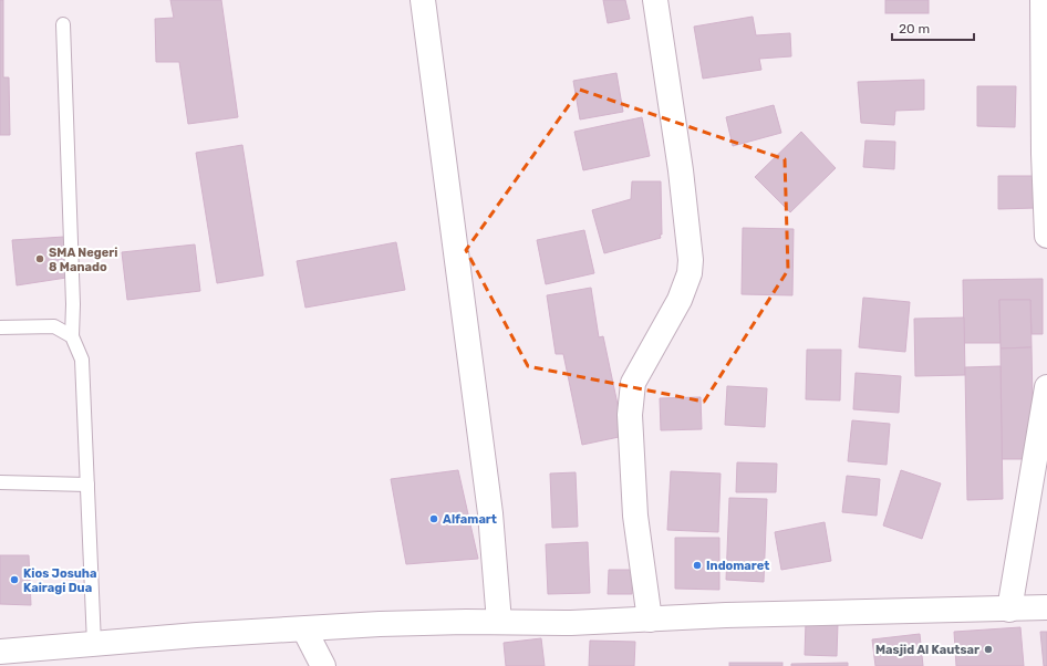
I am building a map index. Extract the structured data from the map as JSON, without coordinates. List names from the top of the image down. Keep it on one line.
{"places":["SMA Negeri 8 Manado","Alfamart","Indomaret","Kios Josuha Kairagi Dua","Masjid Al Kautsar"],"scale_bar":"20 m"}
